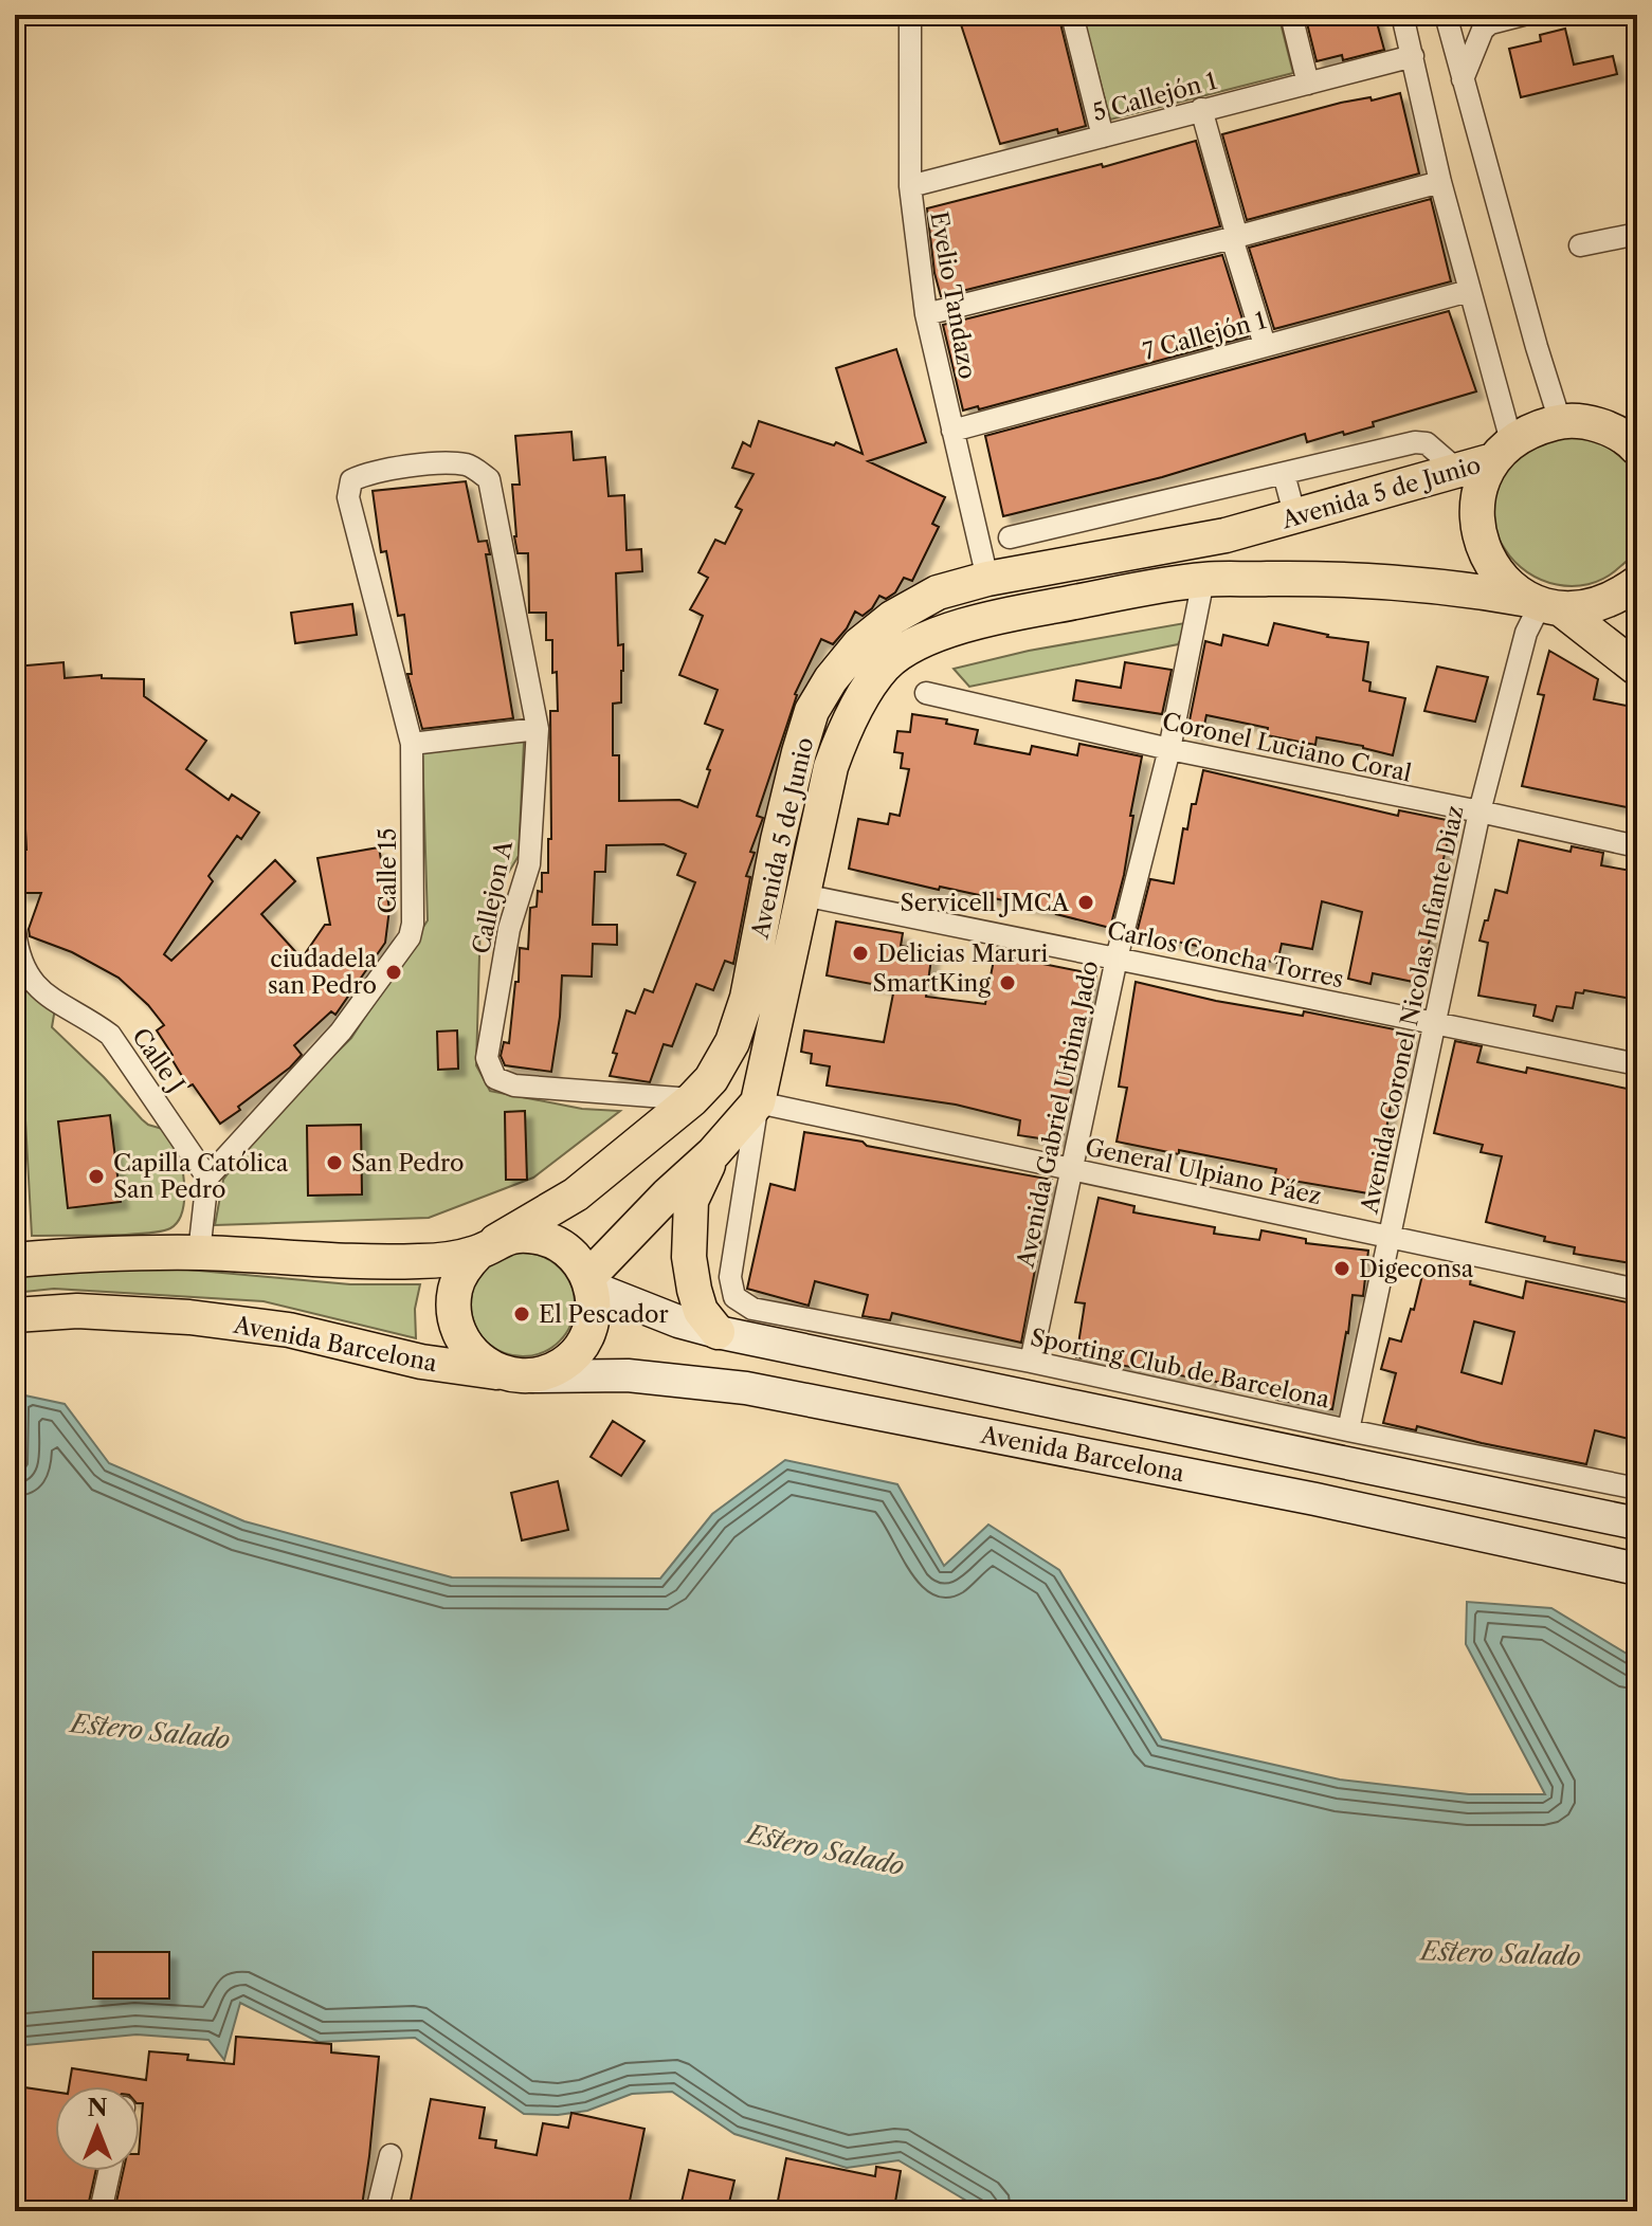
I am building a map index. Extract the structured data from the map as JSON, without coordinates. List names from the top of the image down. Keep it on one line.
{"streets":{"main road":["Avenida 5 de Junio","Avenida Barcelona"],"street":["5 Callejón 1","Evelio Tandazo","7 Callejón 1","Coronel Luciano Coral","Calle 15","Callejon A","Carlos Concha Torres","Avenida Coronel Nicolas Infante Diaz","Calle J","Avenida Gabriel Urbina Jado","General Ulpiano Páez","Sporting Club de Barcelona"]},"crossings":[["5 Callejón 1","Evelio Tandazo"],["Evelio Tandazo","7 Callejón 1"],["Evelio Tandazo","Avenida 5 de Junio"],["Avenida 5 de Junio","Callejon A"],["Avenida 5 de Junio","Carlos Concha Torres"],["Avenida 5 de Junio","Avenida Coronel Nicolas Infante Diaz"],["Avenida 5 de Junio","Avenida Gabriel Urbina Jado"],["Avenida 5 de Junio","General Ulpiano Páez"],["Avenida 5 de Junio","Avenida Barcelona"],["Avenida 5 de Junio","Sporting Club de Barcelona"],["Coronel Luciano Coral","Avenida Coronel Nicolas Infante Diaz"],["Coronel Luciano Coral","Avenida Gabriel Urbina Jado"],["Calle 15","Callejon A"],["Calle 15","Calle J"],["Carlos Concha Torres","Avenida Coronel Nicolas Infante Diaz"],["Carlos Concha Torres","Avenida Gabriel Urbina Jado"],["Avenida Coronel Nicolas Infante Diaz","General Ulpiano Páez"],["Avenida Coronel Nicolas Infante Diaz","Sporting Club de Barcelona"],["Avenida Gabriel Urbina Jado","General Ulpiano Páez"],["Avenida Gabriel Urbina Jado","Sporting Club de Barcelona"],["General Ulpiano Páez","Sporting Club de Barcelona"]],"water":["Estero Salado"],"places":["Servicell JMCA","Delicias Maruri","ciudadela san Pedro","SmartKing","San Pedro","Capilla Católica San Pedro","Digeconsa","El Pescador"],"north":"top"}
